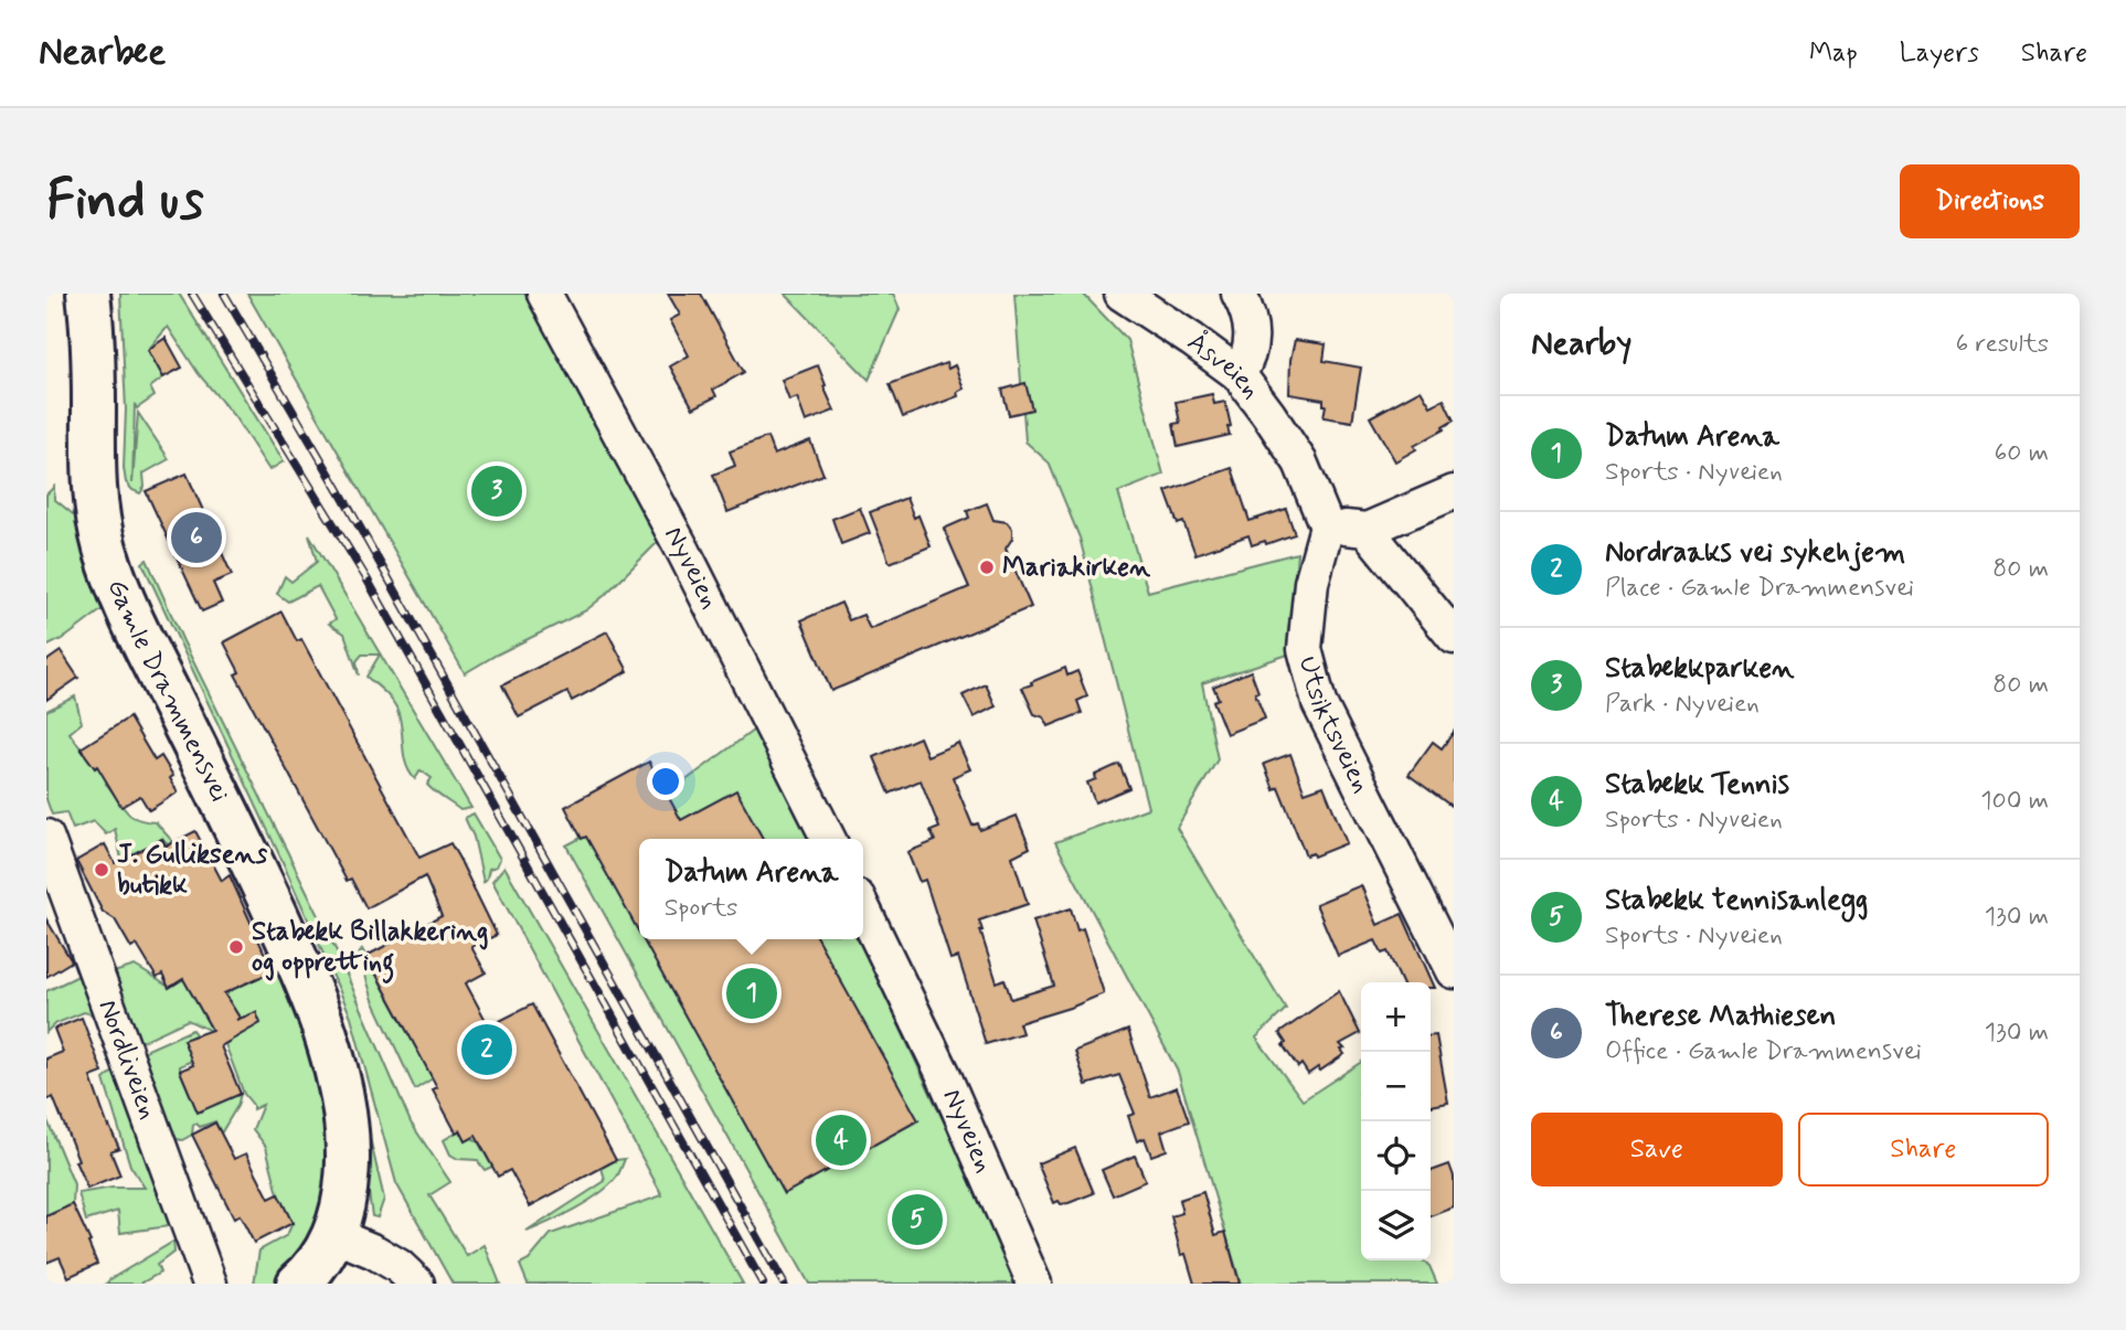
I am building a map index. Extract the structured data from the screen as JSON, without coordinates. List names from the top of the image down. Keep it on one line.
{"streets":{"main road":["Gamle Drammensvei"],"street":["Åsveien","Nyveien","Utsiktsveien","Nordliveien"]},"crossings":[["Åsveien","Utsiktsveien"]],"places":["Mariakirken","J. Gulliksens butikk","Stabekk Billakkering og oppretting"],"page":{"header":"Nearbee","nav":["Map","Layers","Share"],"buttons":["Directions",["Save","Share"]],"title":"Find us","heading":["Nearby","6 results"],"list":[{"mark":"1","name":"Datum Arena","note":"Sports · Nyveien","value":"60 m"},{"mark":"2","name":"Nordraaks vei sykehjem","note":"Place · Gamle Drammensvei","value":"80 m"},{"mark":"3","name":"Stabekkparken","note":"Park · Nyveien","value":"80 m"},{"mark":"4","name":"Stabekk Tennis","note":"Sports · Nyveien","value":"100 m"},{"mark":"5","name":"Stabekk tennisanlegg","note":"Sports · Nyveien","value":"130 m"},{"mark":"6","name":"Therese Mathiesen","note":"Office · Gamle Drammensvei","value":"130 m"}],"pins":["3","6","1","2","4","5"],"popup":["Datum Arena","Sports"],"map_buttons":["+","−"]}}
